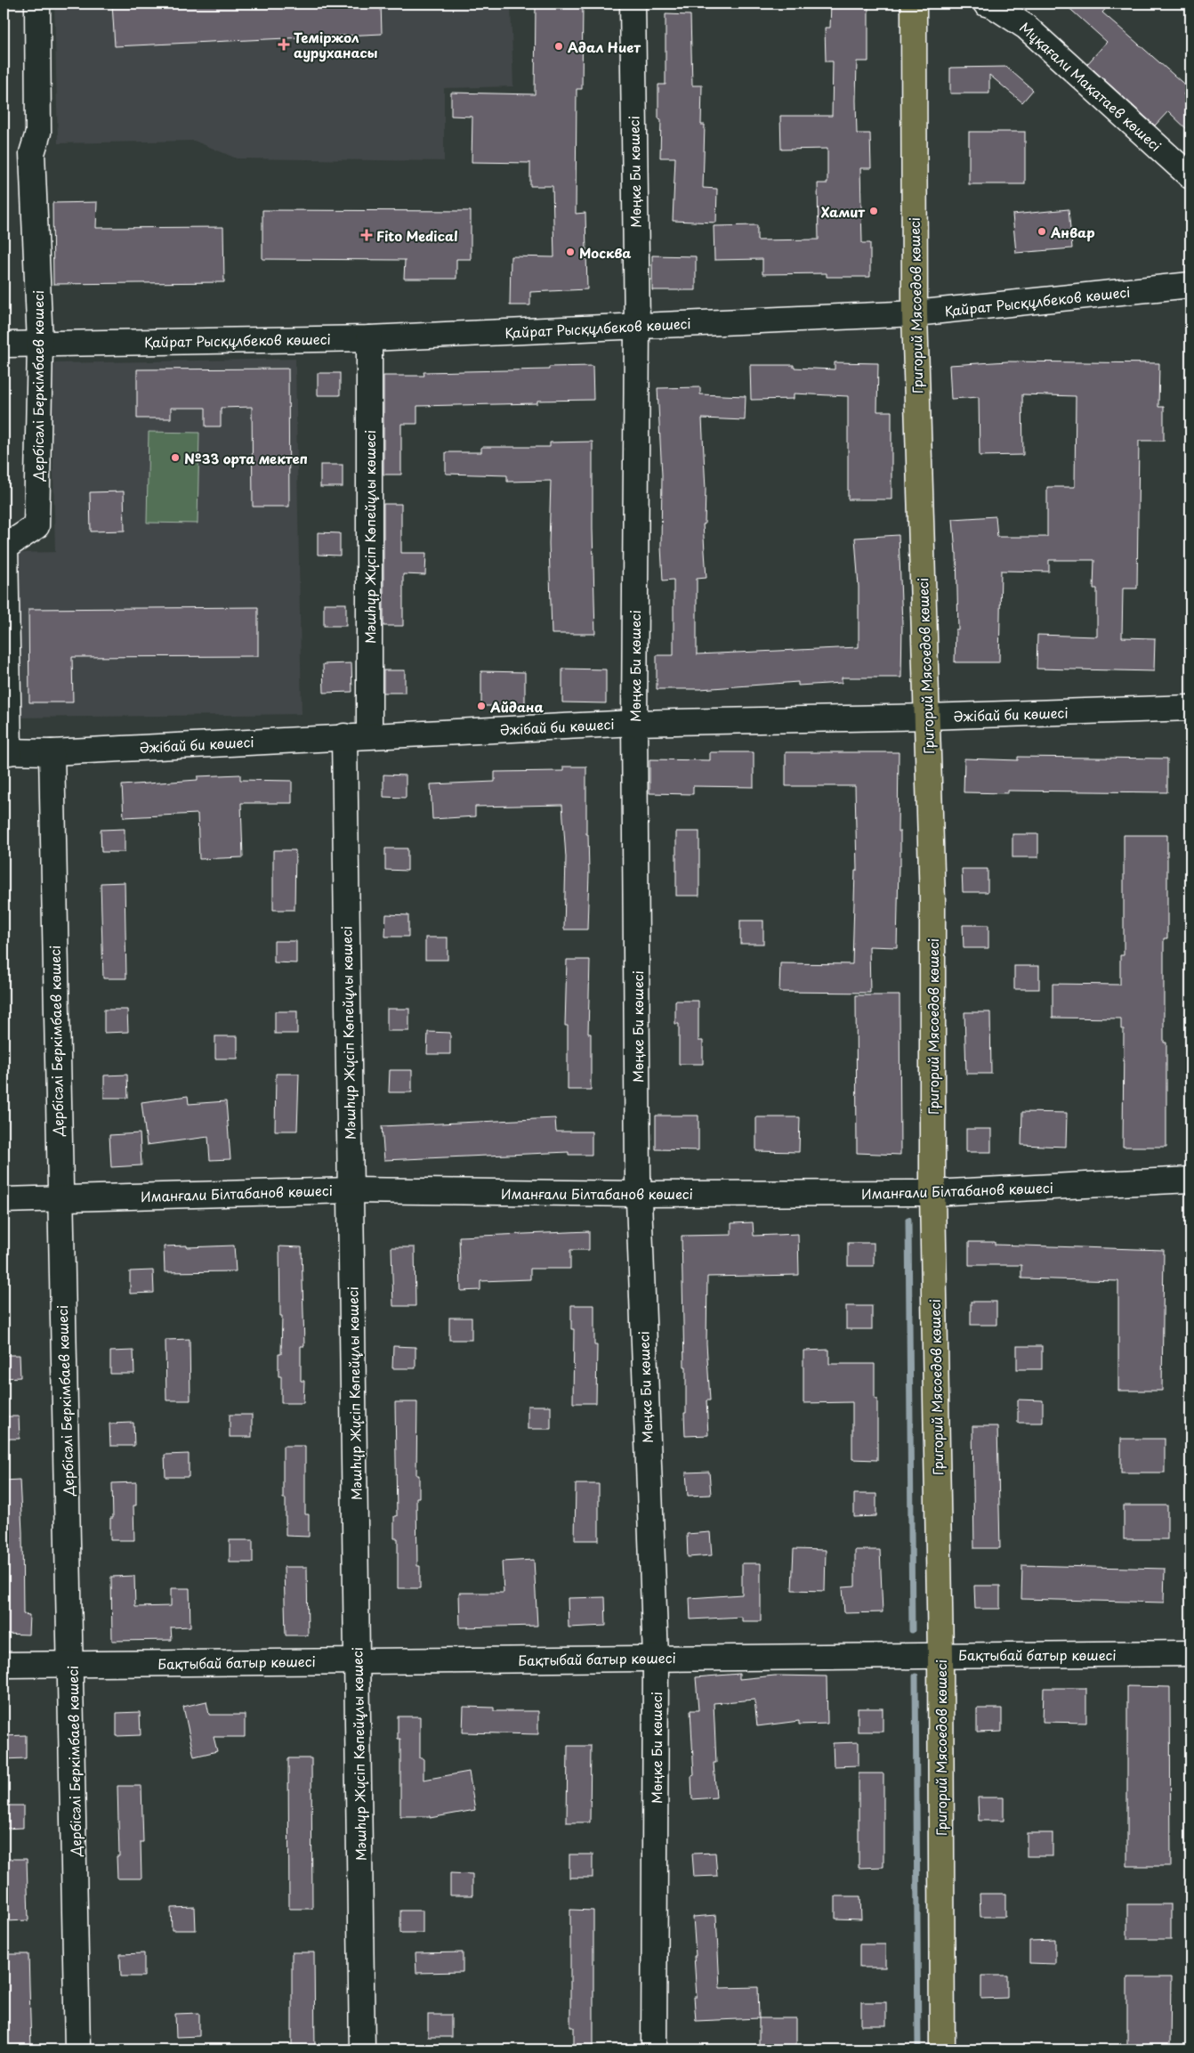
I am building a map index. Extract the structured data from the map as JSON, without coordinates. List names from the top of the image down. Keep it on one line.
{"streets":{"main road":["Григорий Мясоедов көшесі"],"street":["Мұқағали Мақатаев көшесі","Мөңке Би көшесі","Қайрат Рысқұлбеков көшесі","Дербісәлі Беркімбаев көшесі","Мәшһүр Жүсіп Көпейұлы көшесі","Әжібай би көшесі","Иманғали Білтабанов көшесі","Бақтыбай батыр көшесі"]},"crossings":[["Мөңке Би көшесі","Қайрат Рысқұлбеков көшесі"],["Мөңке Би көшесі","Әжібай би көшесі"],["Мөңке Би көшесі","Иманғали Білтабанов көшесі"],["Мөңке Би көшесі","Бақтыбай батыр көшесі"],["Қайрат Рысқұлбеков көшесі","Григорий Мясоедов көшесі"],["Қайрат Рысқұлбеков көшесі","Дербісәлі Беркімбаев көшесі"],["Қайрат Рысқұлбеков көшесі","Мәшһүр Жүсіп Көпейұлы көшесі"],["Григорий Мясоедов көшесі","Әжібай би көшесі"],["Григорий Мясоедов көшесі","Иманғали Білтабанов көшесі"],["Григорий Мясоедов көшесі","Бақтыбай батыр көшесі"],["Дербісәлі Беркімбаев көшесі","Әжібай би көшесі"],["Дербісәлі Беркімбаев көшесі","Иманғали Білтабанов көшесі"],["Дербісәлі Беркімбаев көшесі","Бақтыбай батыр көшесі"],["Мәшһүр Жүсіп Көпейұлы көшесі","Әжібай би көшесі"],["Мәшһүр Жүсіп Көпейұлы көшесі","Иманғали Білтабанов көшесі"],["Мәшһүр Жүсіп Көпейұлы көшесі","Бақтыбай батыр көшесі"]],"places":{"health":["Теміржол ауруханасы","Fito Medical"],"other":["Адал Ниет","Хамит","Анвар","Москва","№33 орта мектеп","Айдана"]}}
